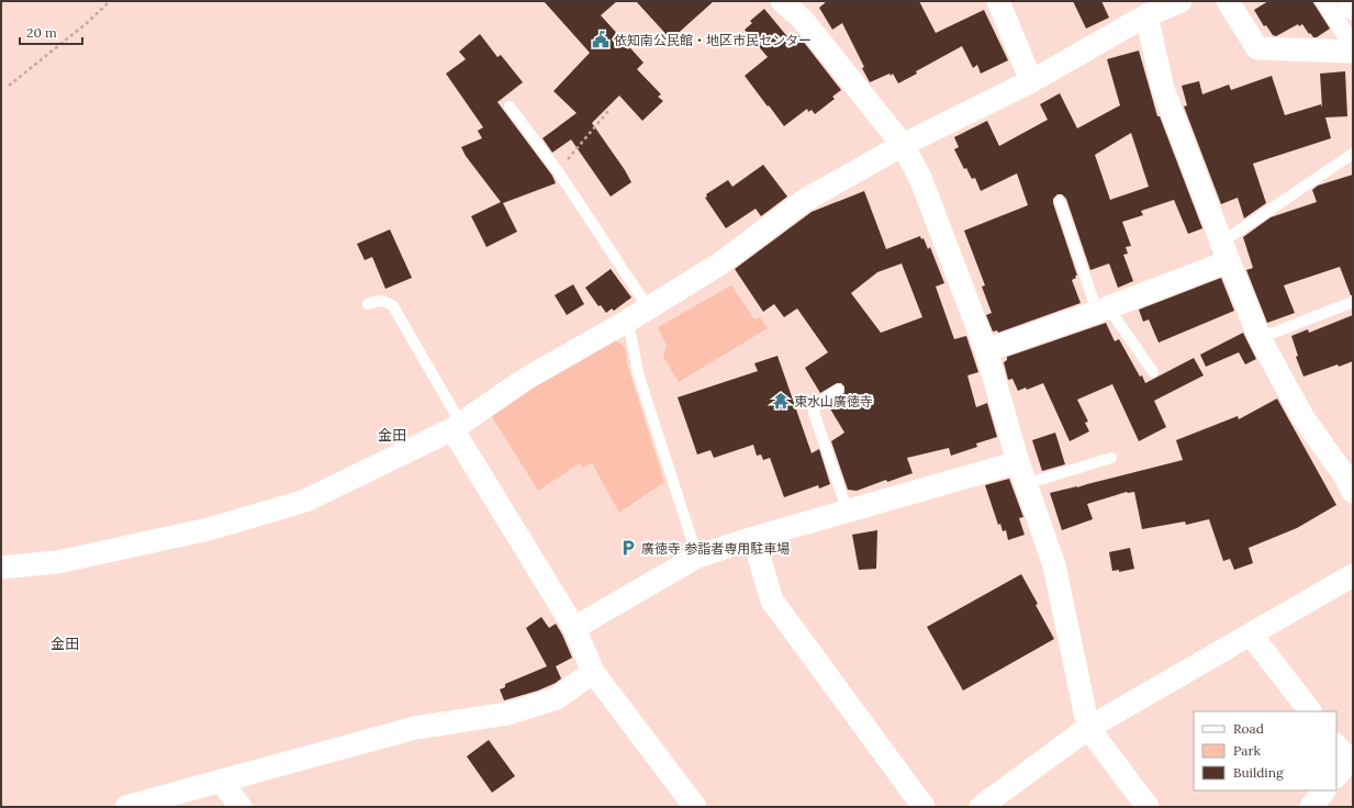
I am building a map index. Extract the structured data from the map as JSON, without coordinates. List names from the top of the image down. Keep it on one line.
{"districts":["金田","金田"],"places":{"public building":["依知南公民館・地区市民センター"],"temple":["東水山廣徳寺"],"parking":["廣徳寺 参詣者専用駐車場"]},"legend":["Road","Park","Building"],"scale_bar":"20 m"}
